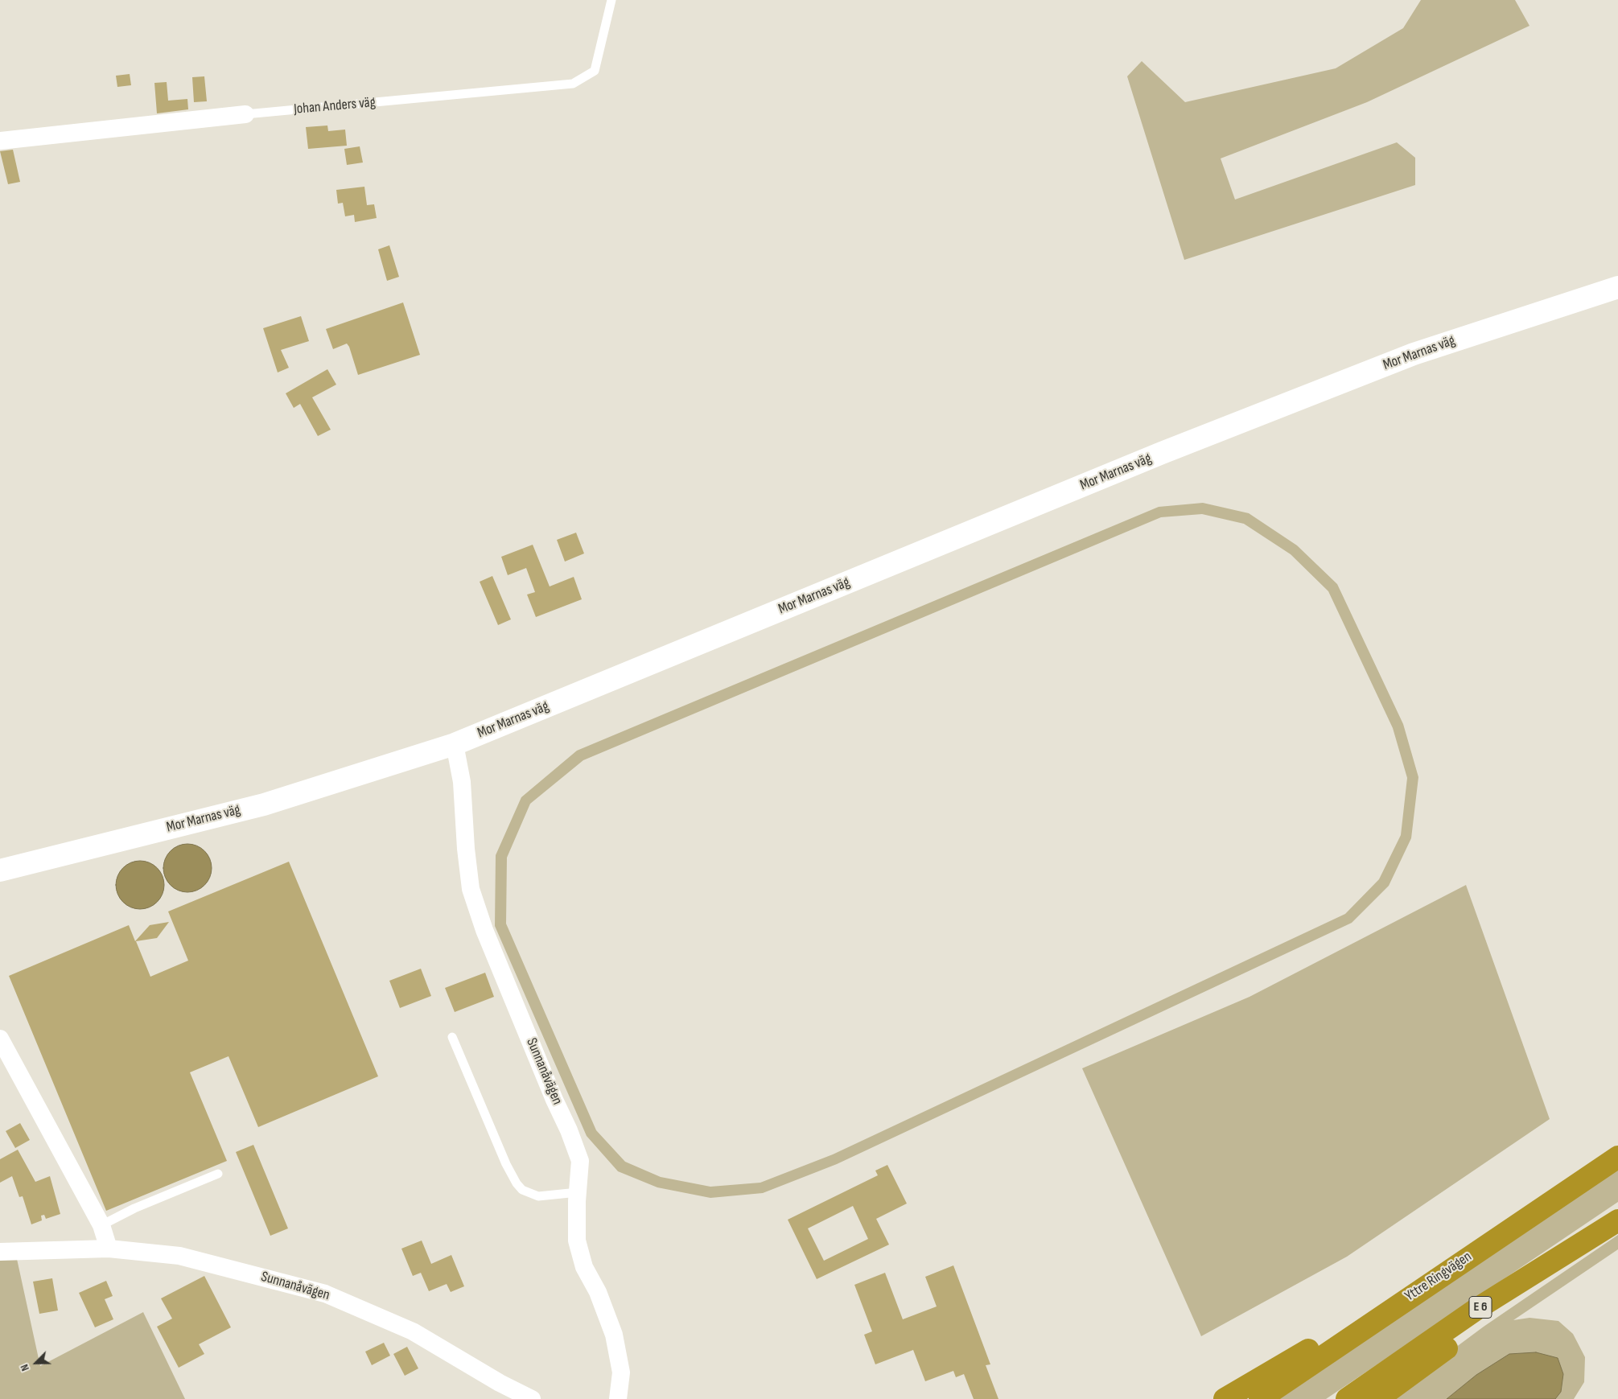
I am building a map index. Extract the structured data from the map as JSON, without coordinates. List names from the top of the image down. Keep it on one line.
{"streets":{"highway":["Yttre Ringvägen","E 6"],"street":["Johan Anders väg","Mor Marnas väg","Sunnanåvägen"]},"crossings":[["Mor Marnas väg","Sunnanåvägen"]],"north":"bottom left"}
